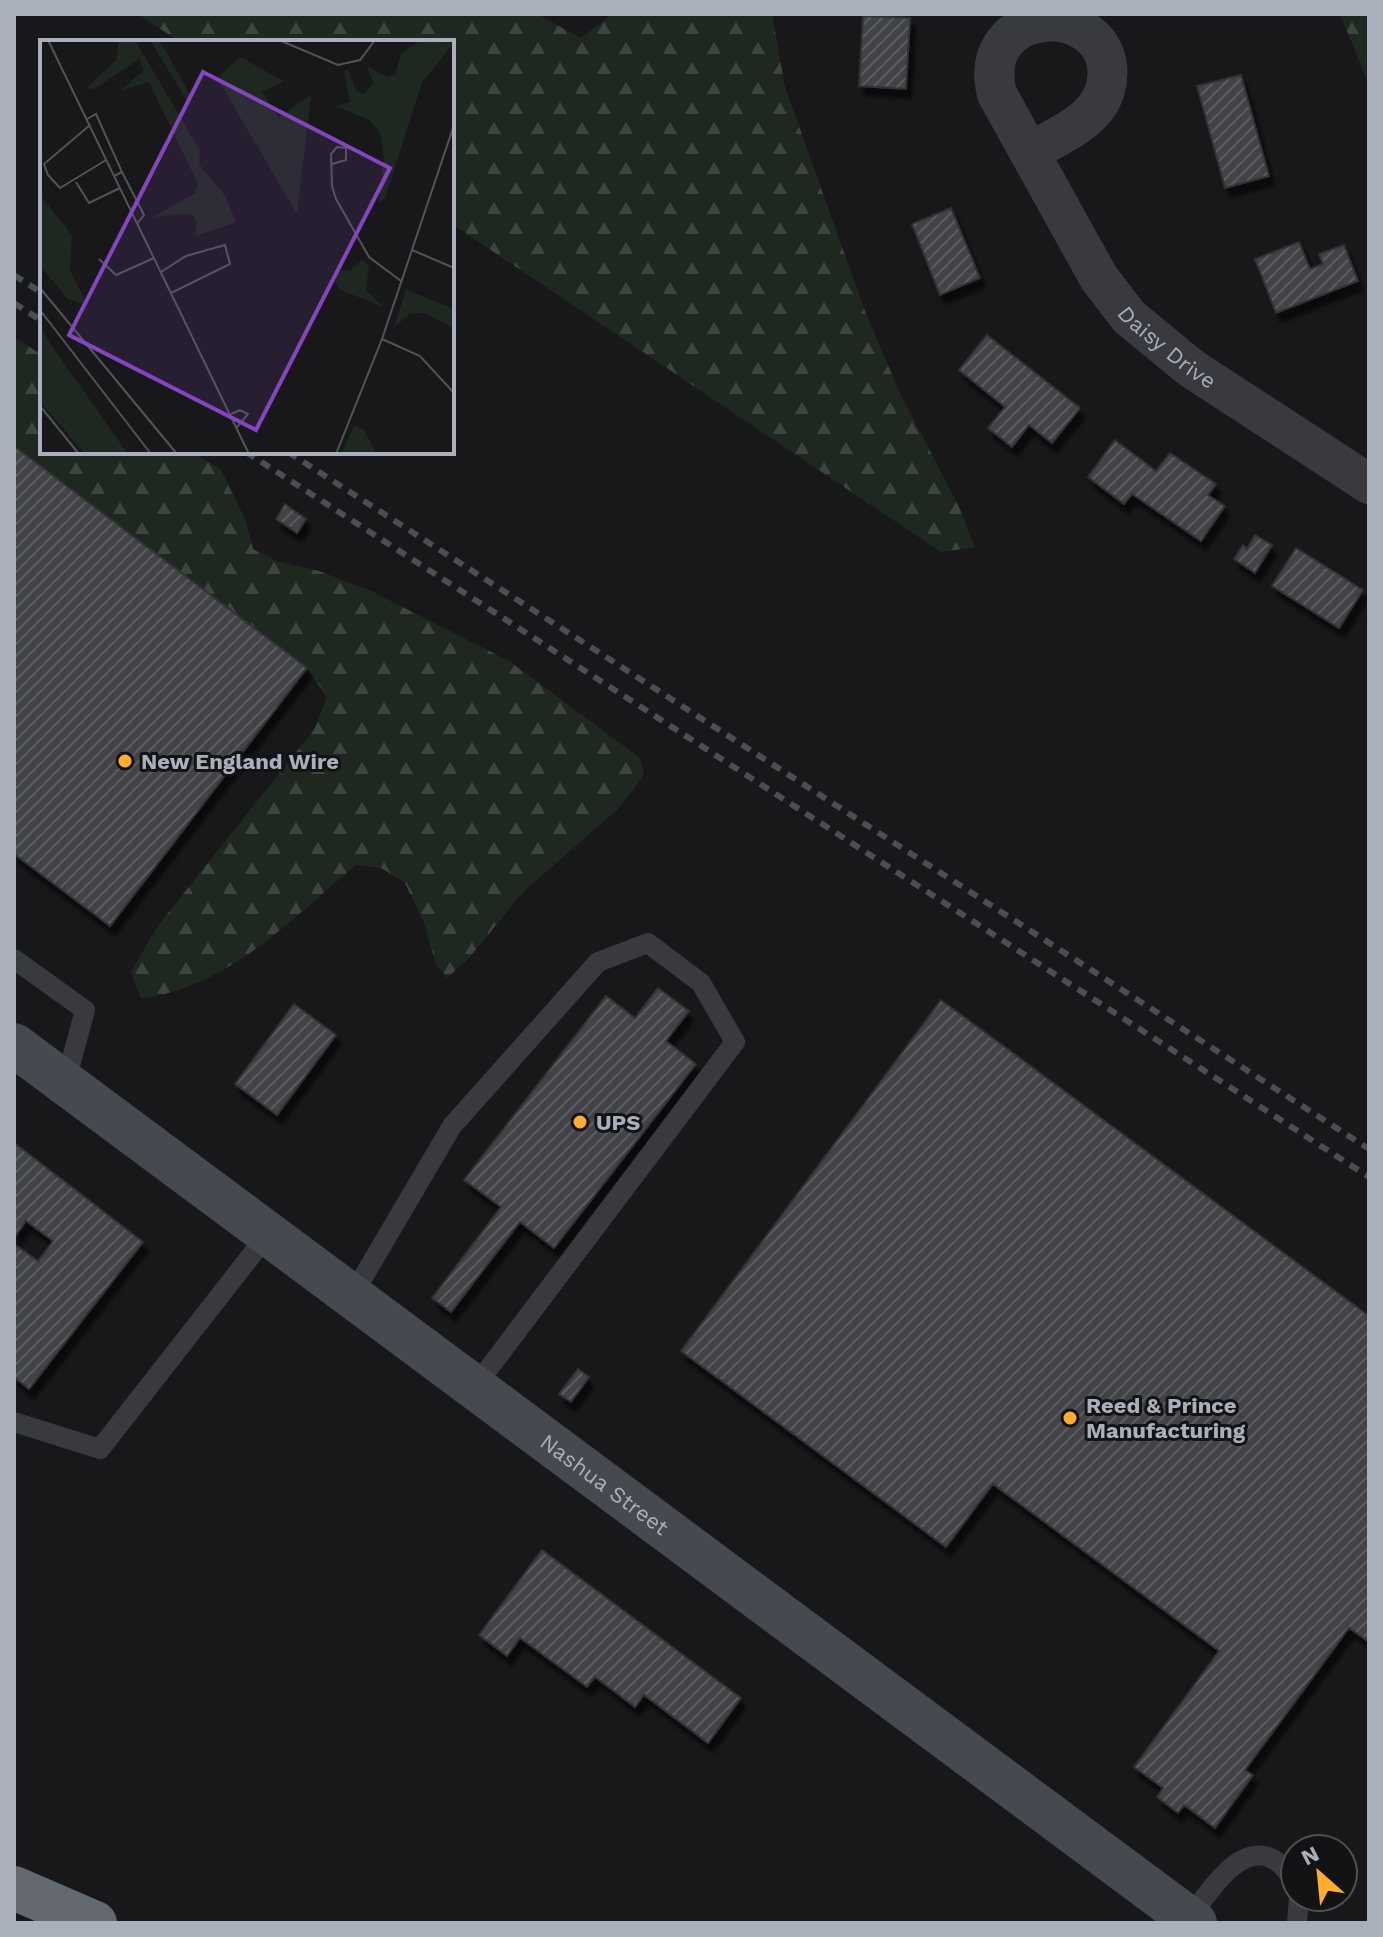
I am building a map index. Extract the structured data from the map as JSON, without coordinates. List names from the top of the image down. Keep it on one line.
{"streets":{"main road":["Nashua Street"],"street":["Daisy Drive"]},"places":["New England Wire","UPS","Reed & Prince Manufacturing"],"north":"top left"}
